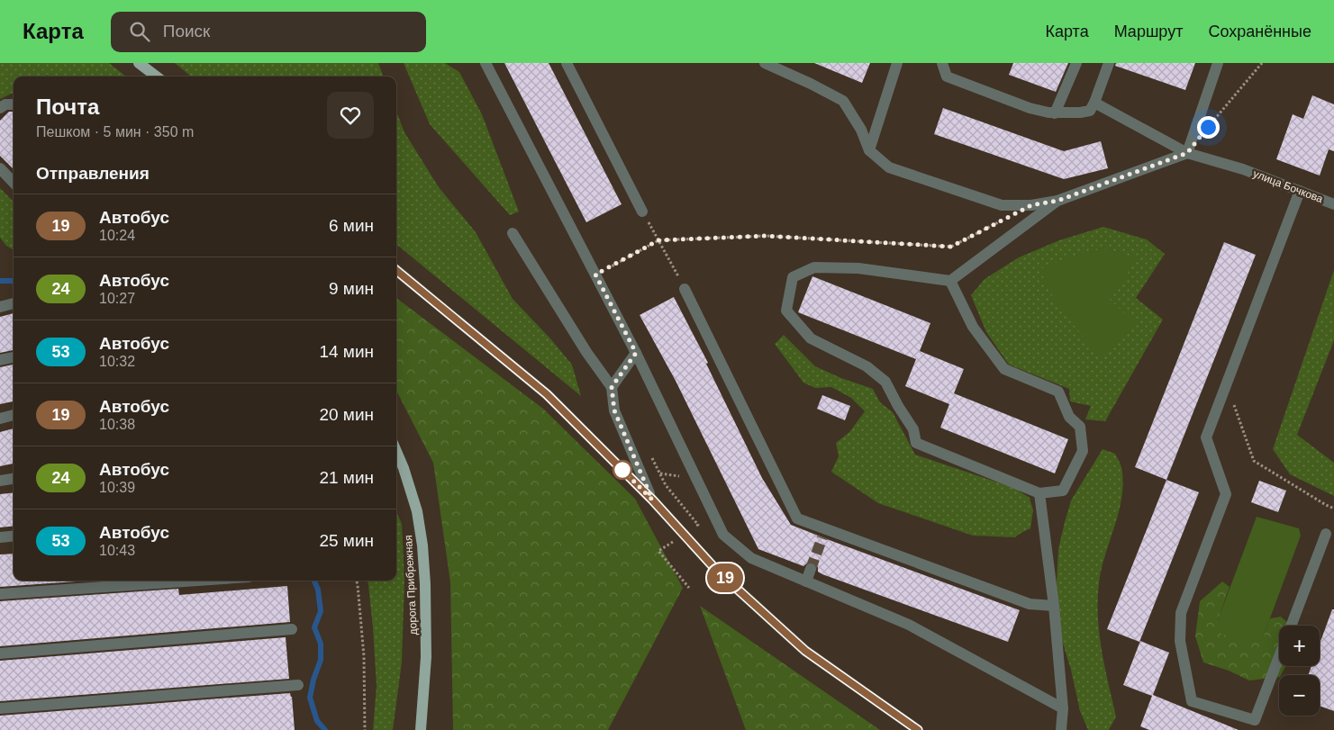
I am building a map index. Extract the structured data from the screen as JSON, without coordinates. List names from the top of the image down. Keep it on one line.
{"streets":{"main road":["дорога Прибрежная"],"street":["улица Бочкова"]},"lines":["bus line 19"],"page":{"header":"Карта","search":"Поиск","nav":["Карта","Маршрут","Сохранённые"],"on_map":"19","heading":[["Почта","Пешком · 5 мин · 350 m"],"Отправления"],"list":[{"mark":"19","name":"Автобус","note":"10:24","value":"6 мин"},{"mark":"24","name":"Автобус","note":"10:27","value":"9 мин"},{"mark":"53","name":"Автобус","note":"10:32","value":"14 мин"},{"mark":"19","name":"Автобус","note":"10:38","value":"20 мин"},{"mark":"24","name":"Автобус","note":"10:39","value":"21 мин"},{"mark":"53","name":"Автобус","note":"10:43","value":"25 мин"}],"map_buttons":["+","−"]}}
